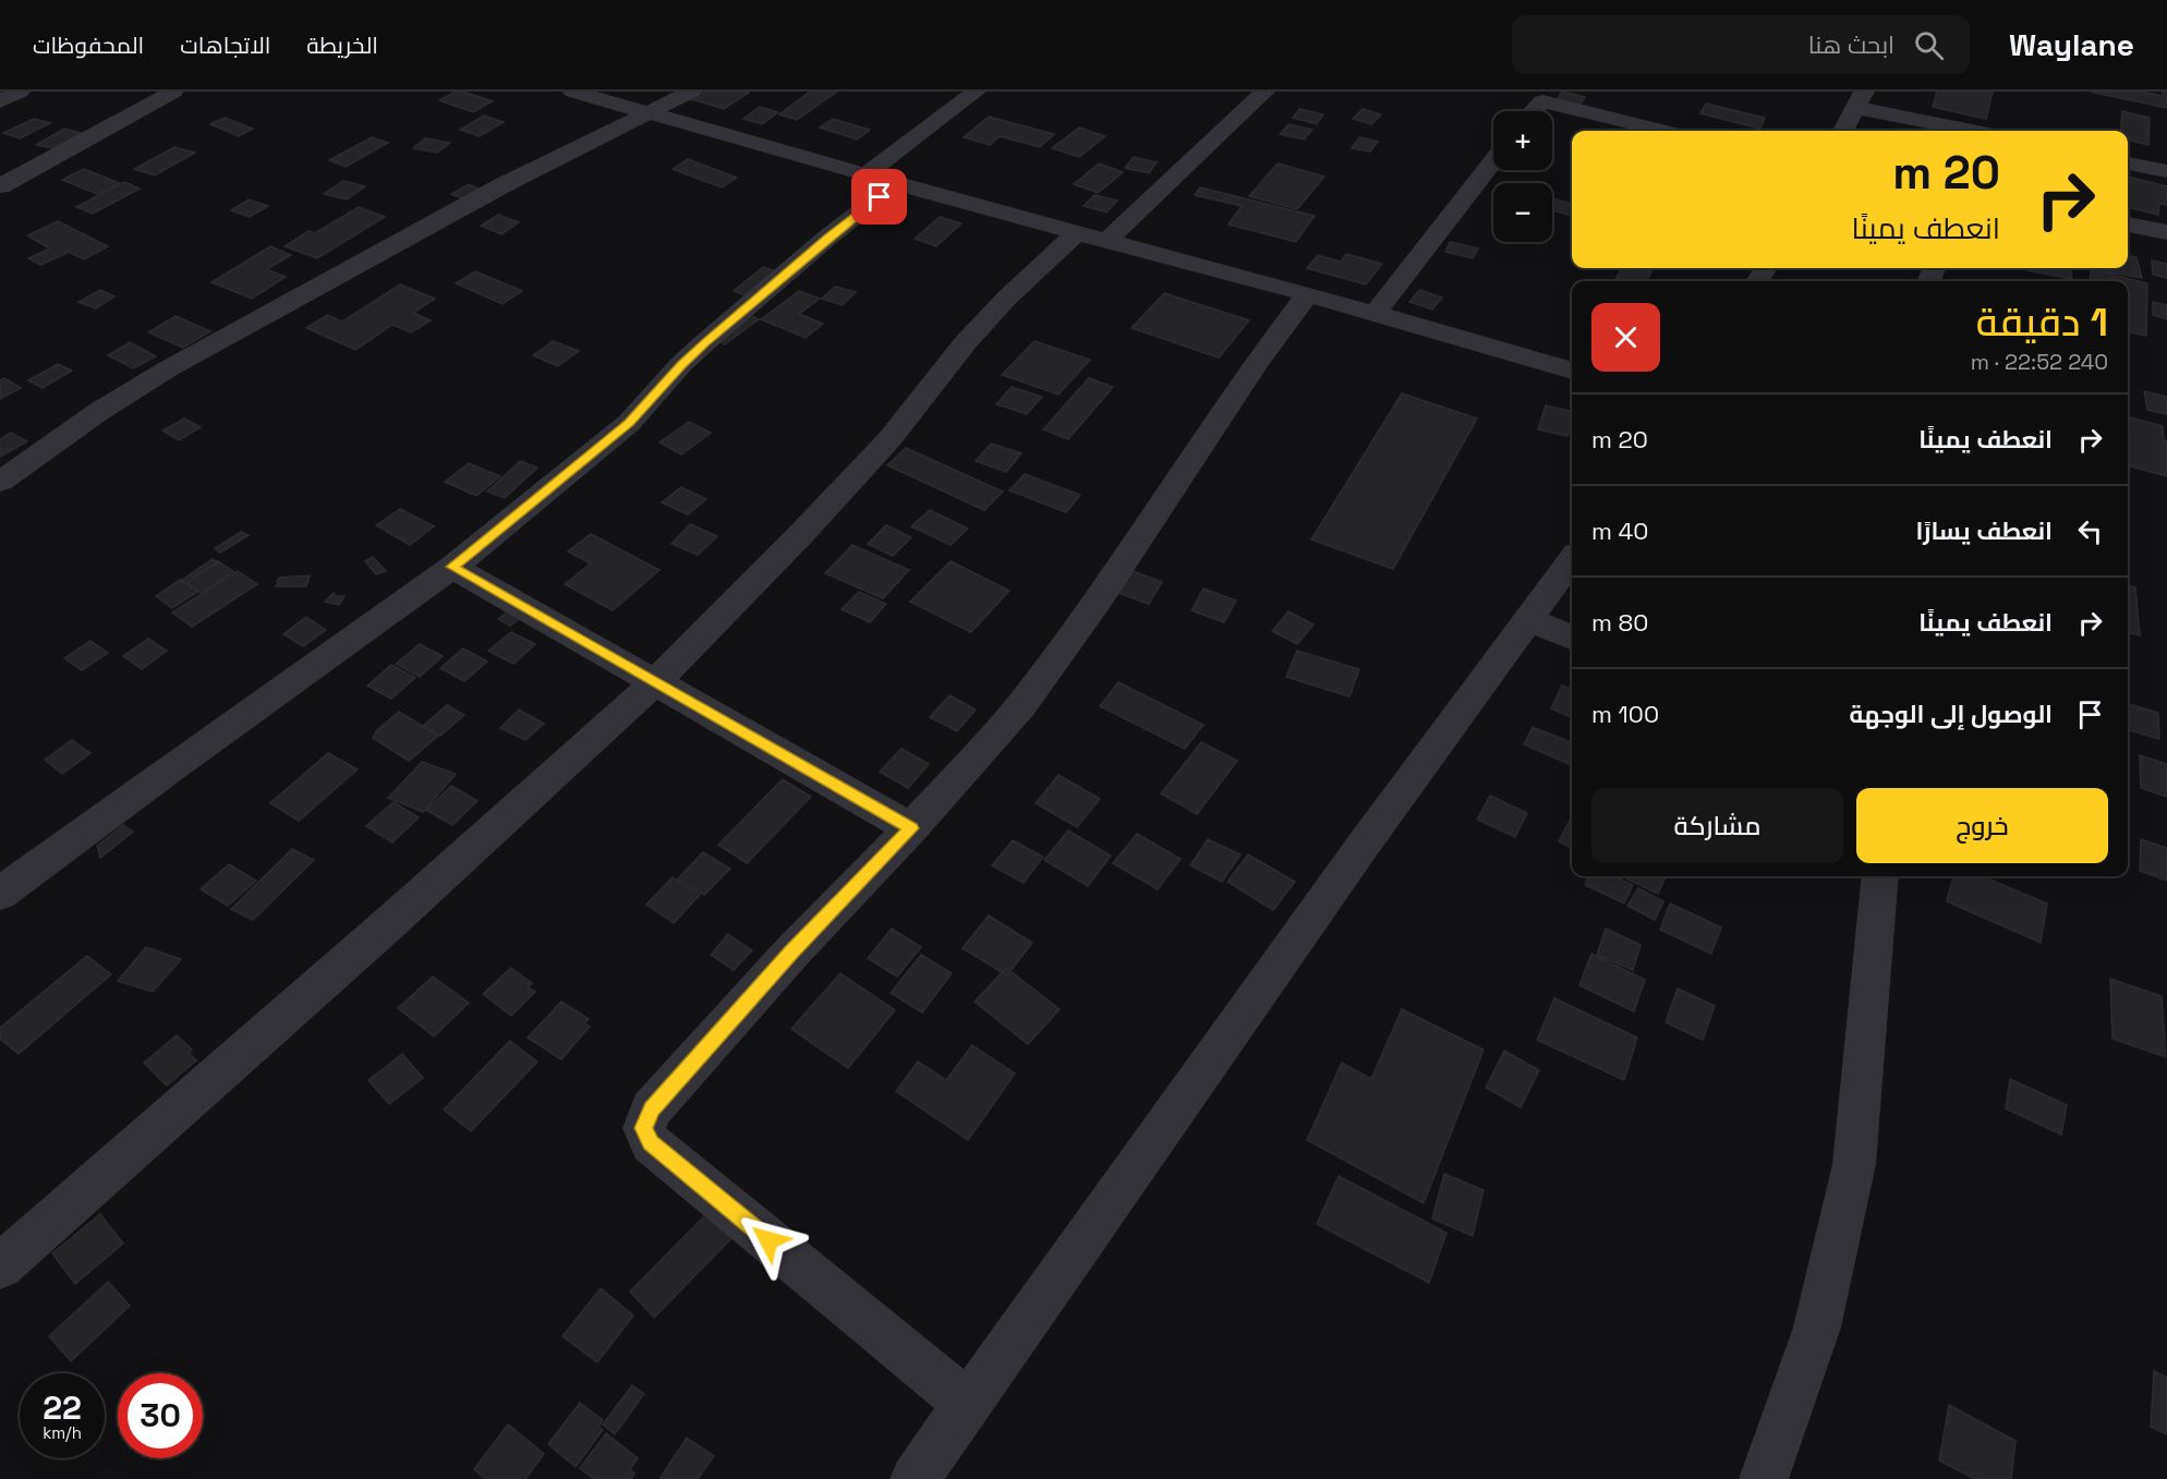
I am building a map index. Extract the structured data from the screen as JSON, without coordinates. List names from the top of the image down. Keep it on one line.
{"page":{"header":"Waylane","search":"ابحث هنا","nav":["الخريطة","الاتجاهات","المحفوظات"],"map_buttons":["+","−"],"turn":["20 m","انعطف يمينًا"],"heading":["1 دقيقة","240 m · 22:52"],"list":[{"name":"انعطف يمينًا","value":"20 m"},{"name":"انعطف يسارًا","value":"40 m"},{"name":"انعطف يمينًا","value":"80 m"},{"name":"الوصول إلى الوجهة","value":"100 m"}],"buttons":["خروج","مشاركة"],"speed":"22 km/h","limit":"30"}}
